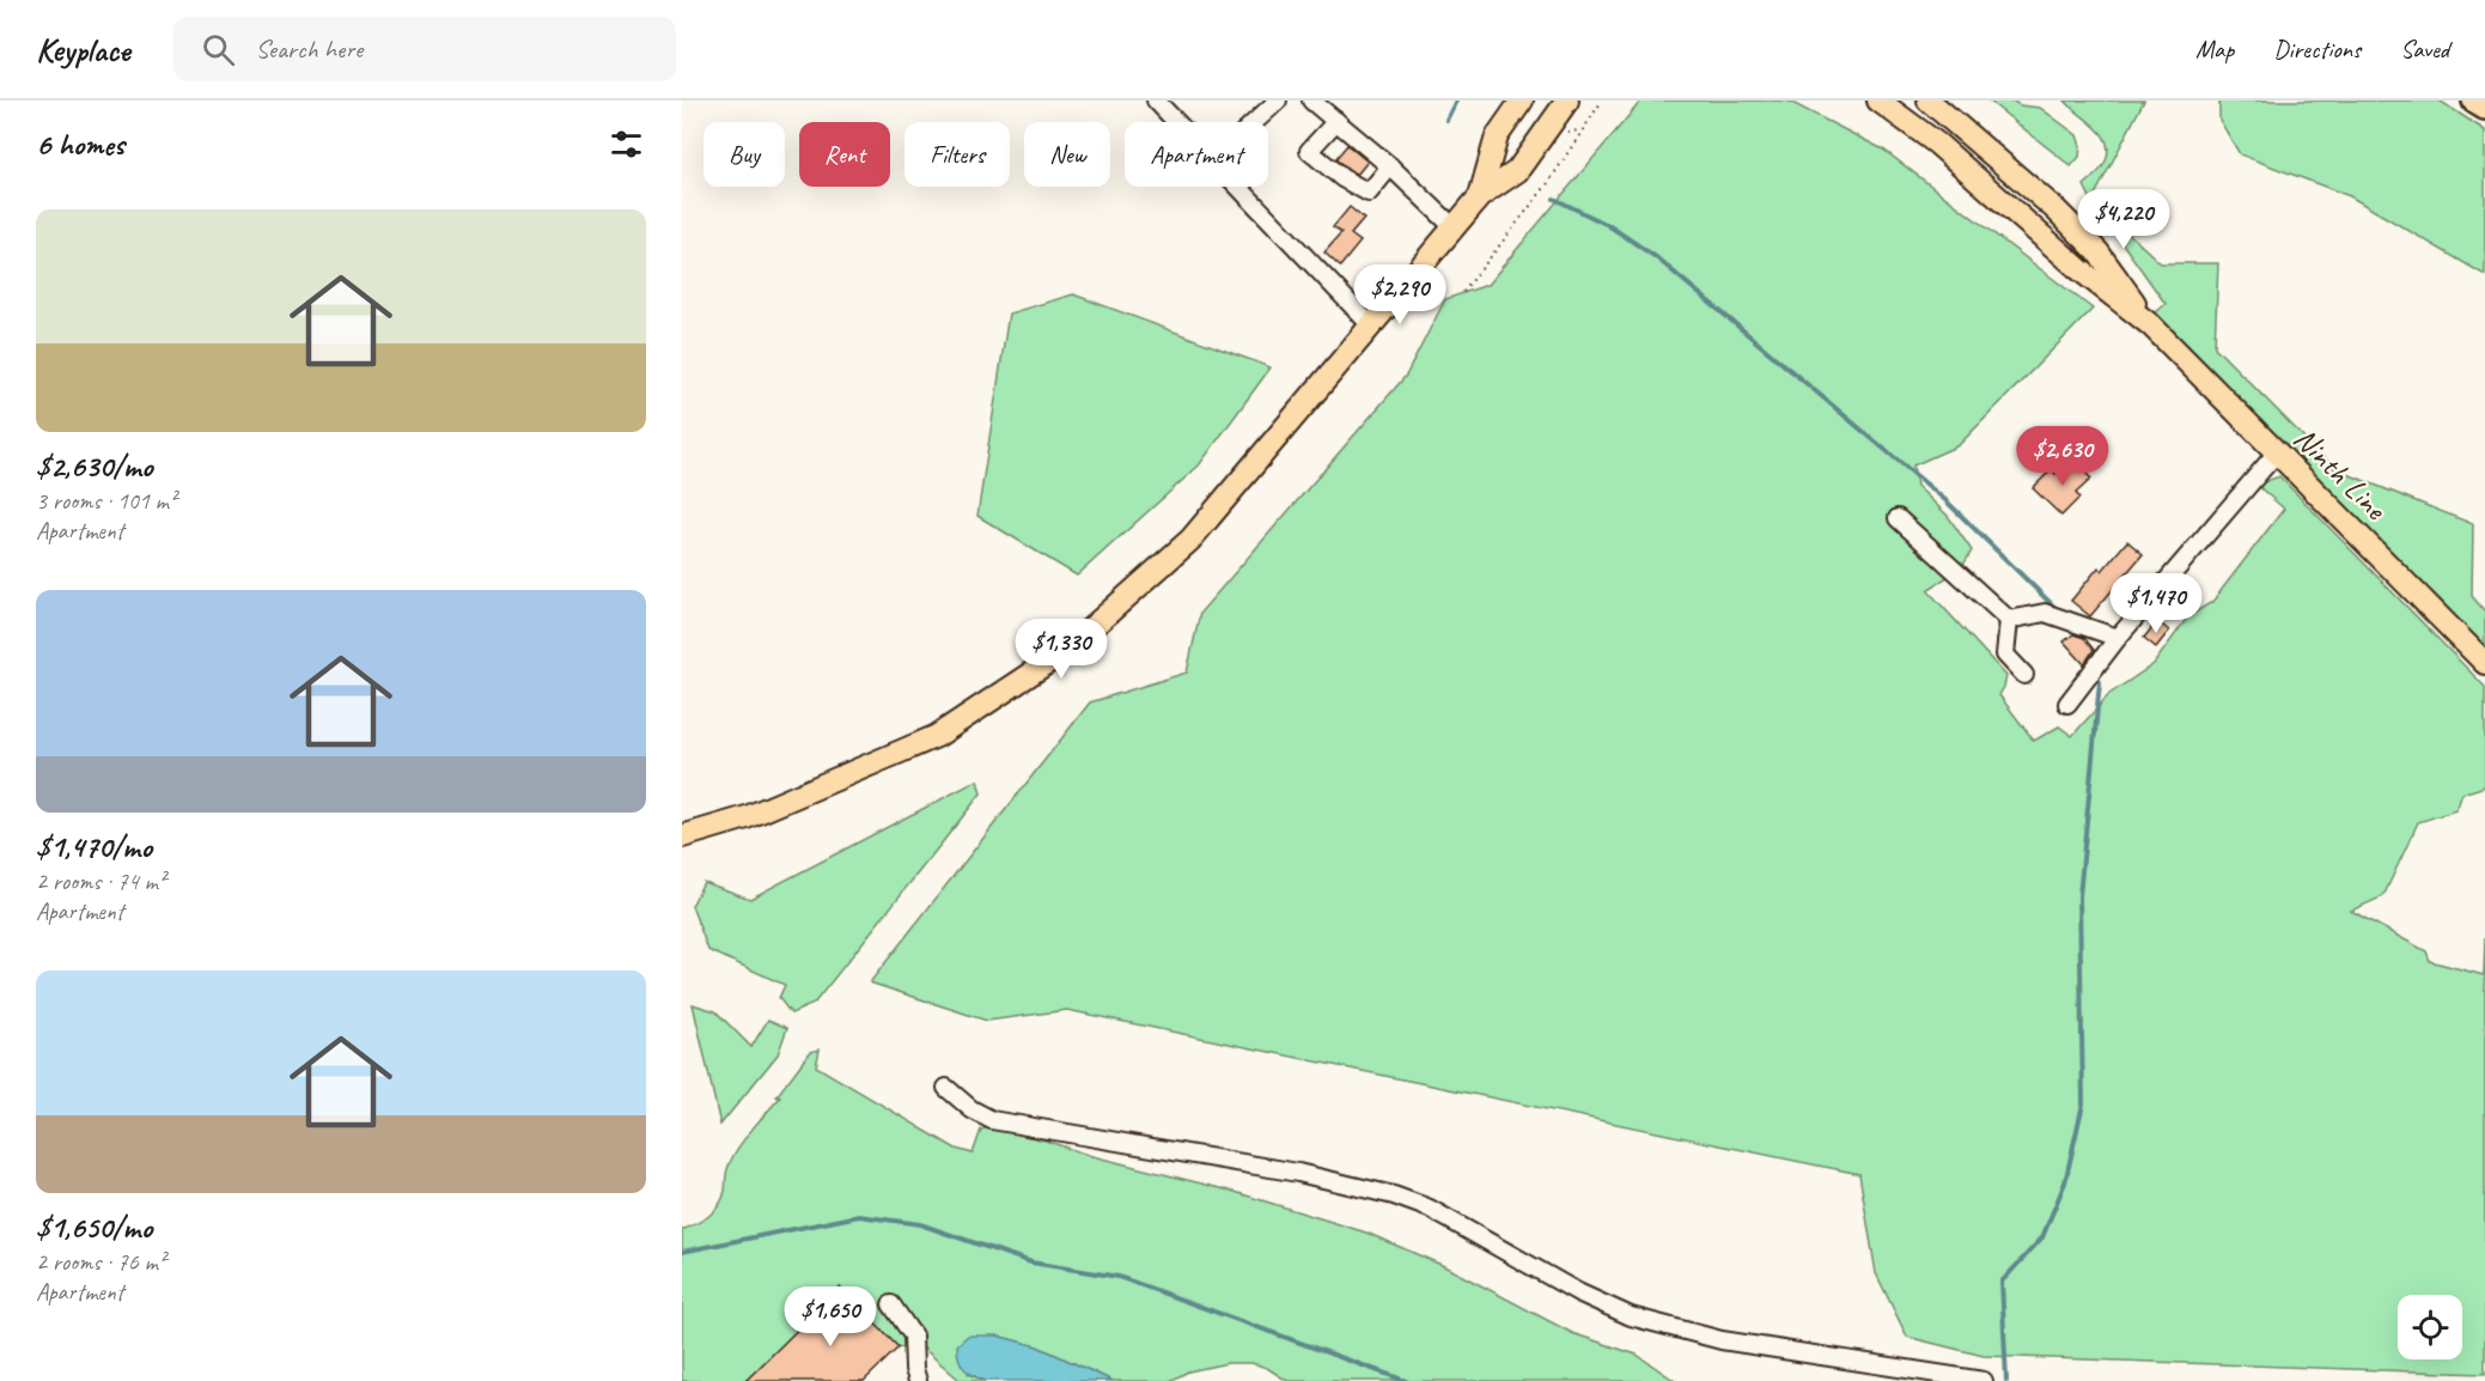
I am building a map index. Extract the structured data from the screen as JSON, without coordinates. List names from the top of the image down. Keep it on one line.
{"streets":{"main road":["Ninth Line"]},"page":{"header":"Keyplace","search":"Search here","nav":["Map","Directions","Saved"],"heading":"6 homes","chip":["Buy","Rent","Filters","New","Apartment"],"list":[{"name":"$2,630/mo","note":"3 rooms · 101 m² · Apartment"},{"name":"$1,470/mo","note":"2 rooms · 74 m² · Apartment"},{"name":"$1,650/mo","note":"2 rooms · 76 m² · Apartment"}],"price":["$4,220","$2,290","$2,630","$1,470","$1,330","$1,650"]}}
